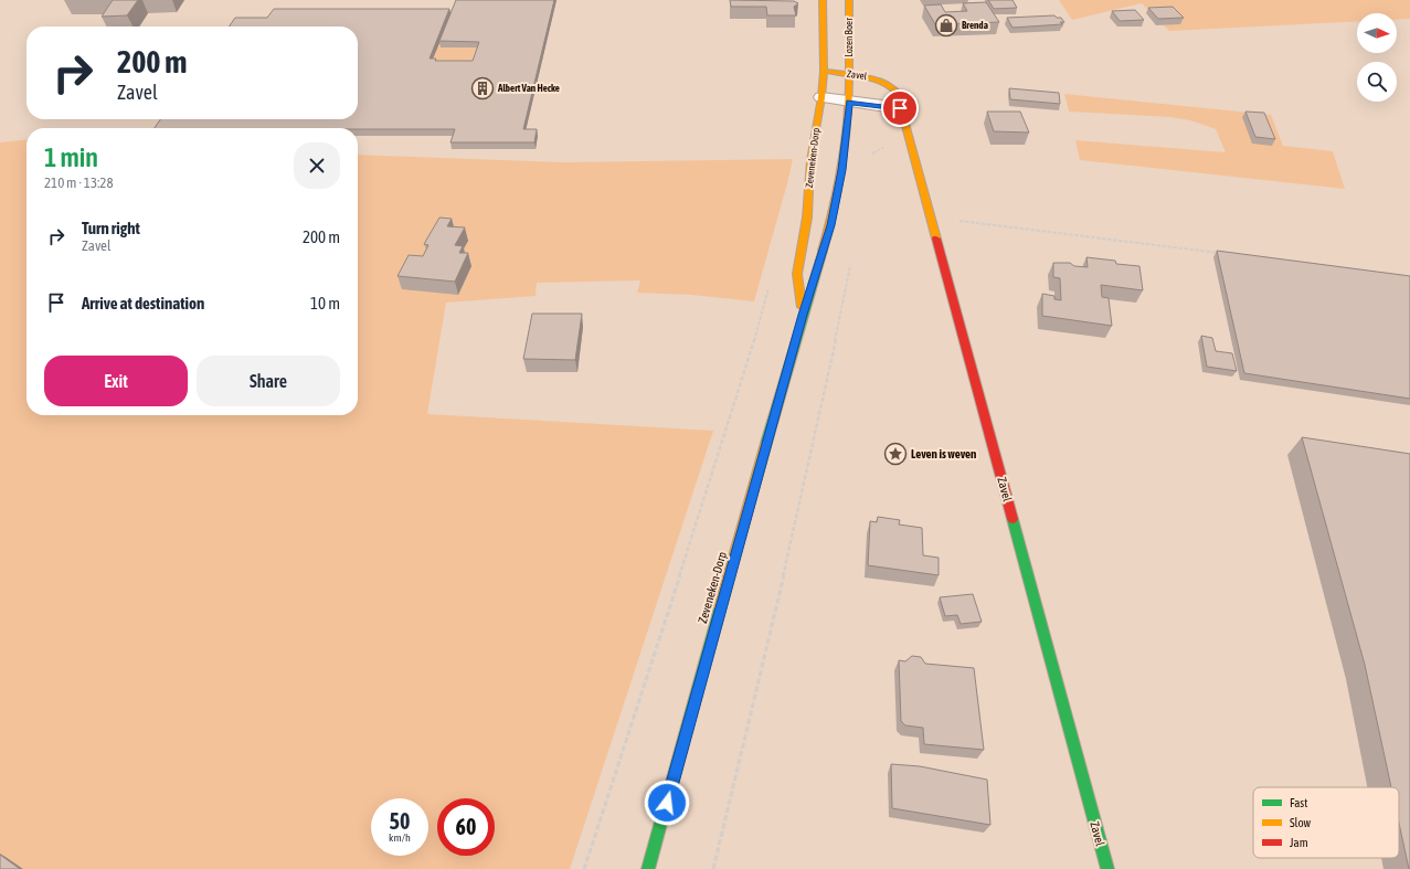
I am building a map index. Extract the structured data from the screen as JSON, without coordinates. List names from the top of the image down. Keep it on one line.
{"streets":{"main road":["Lozen Boer","Zavel","Zeveneken-Dorp"]},"crossings":[["Lozen Boer","Zavel"],["Lozen Boer","Zeveneken-Dorp"],["Zavel","Zeveneken-Dorp"]],"places":{"shop":["Brenda"],"building":["Albert Van Hecke"],"place":["Leven is weven"]},"legend":["Fast","Slow","Jam"],"north":"right","page":{"turn":["200 m","Zavel"],"heading":["1 min","210 m · 13:28"],"list":[{"name":"Turn right","note":"Zavel","value":"200 m"},{"name":"Arrive at destination","value":"10 m"}],"buttons":["Exit","Share"],"speed":"50 km/h","limit":"60"}}
